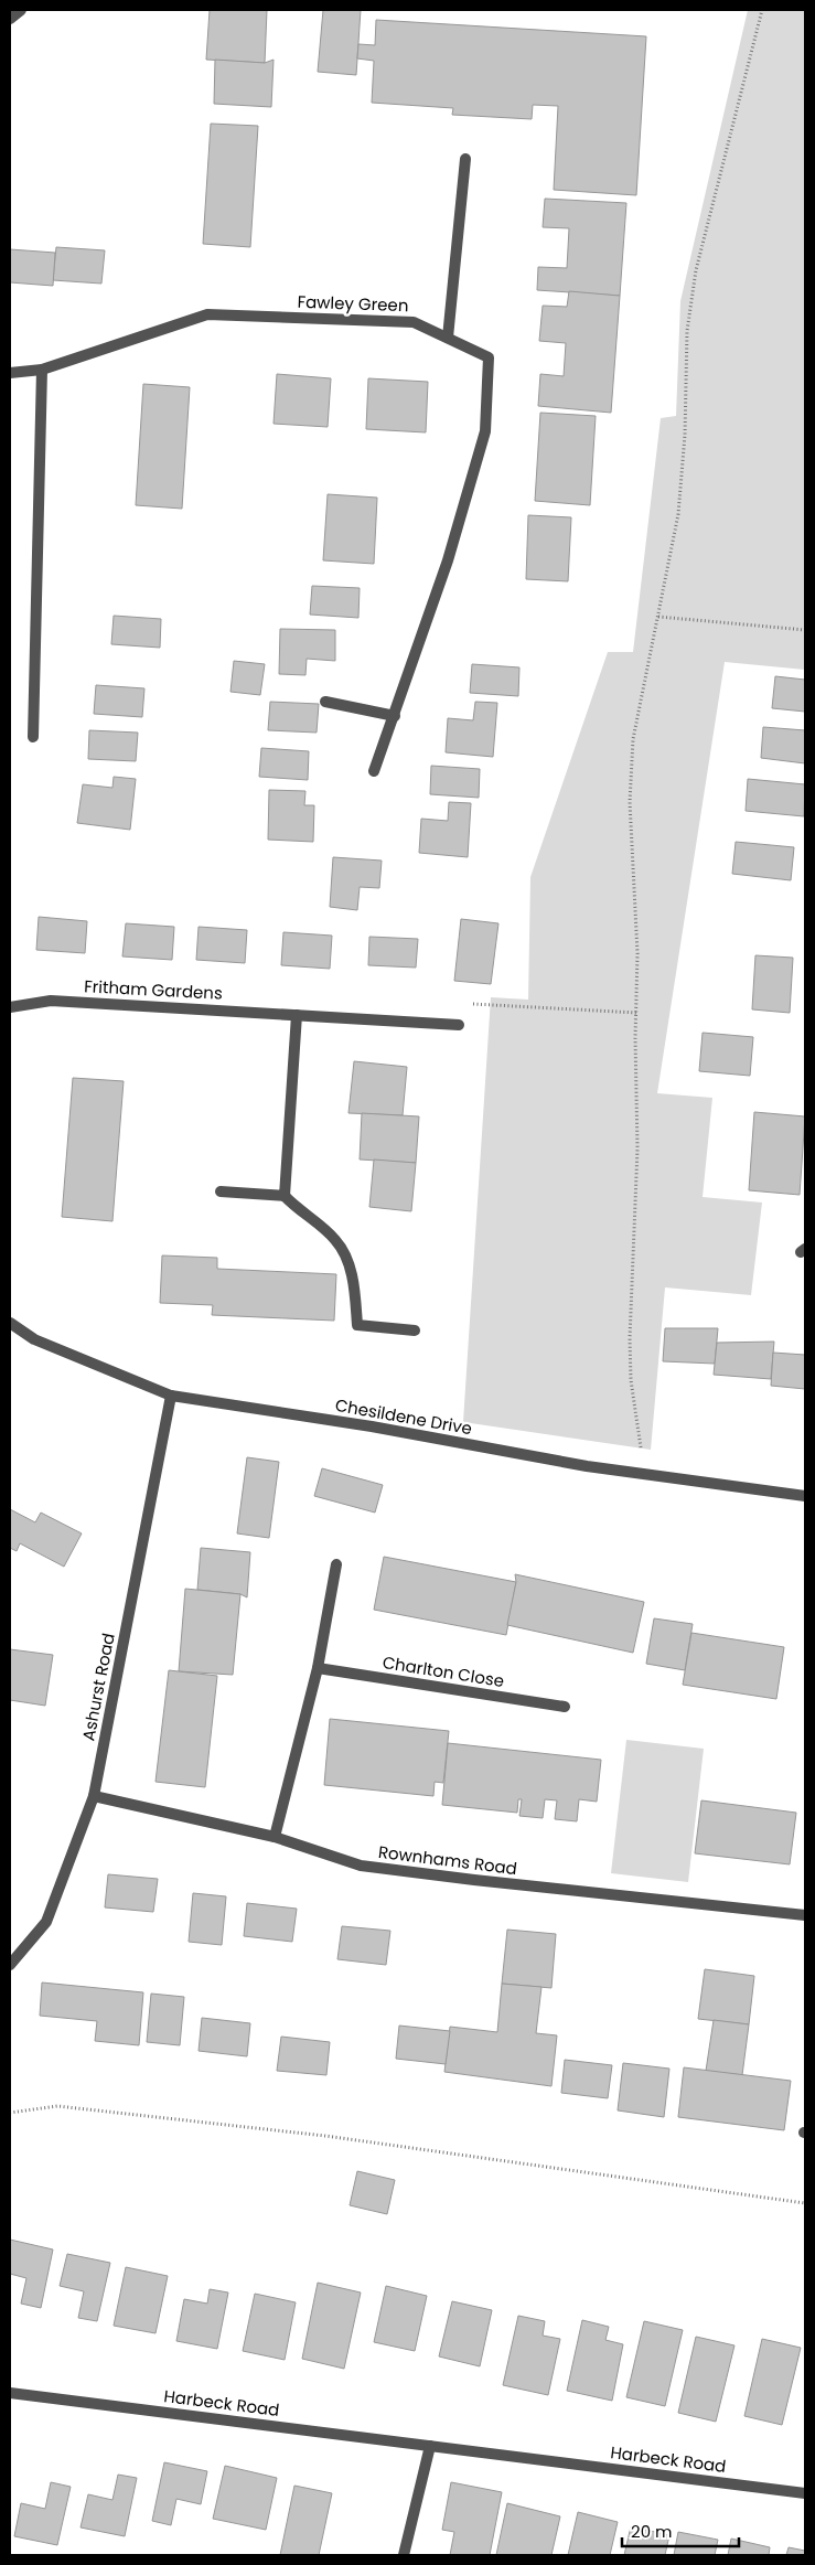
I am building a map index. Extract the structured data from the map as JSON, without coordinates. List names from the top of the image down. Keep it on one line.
{"streets":{"street":["Fawley Green","Fritham Gardens","Chesildene Drive","Charlton Close","Ashurst Road","Rownhams Road","Harbeck Road"]},"crossings":[["Chesildene Drive","Ashurst Road"],["Ashurst Road","Rownhams Road"]],"scale_bar":"20 m"}
